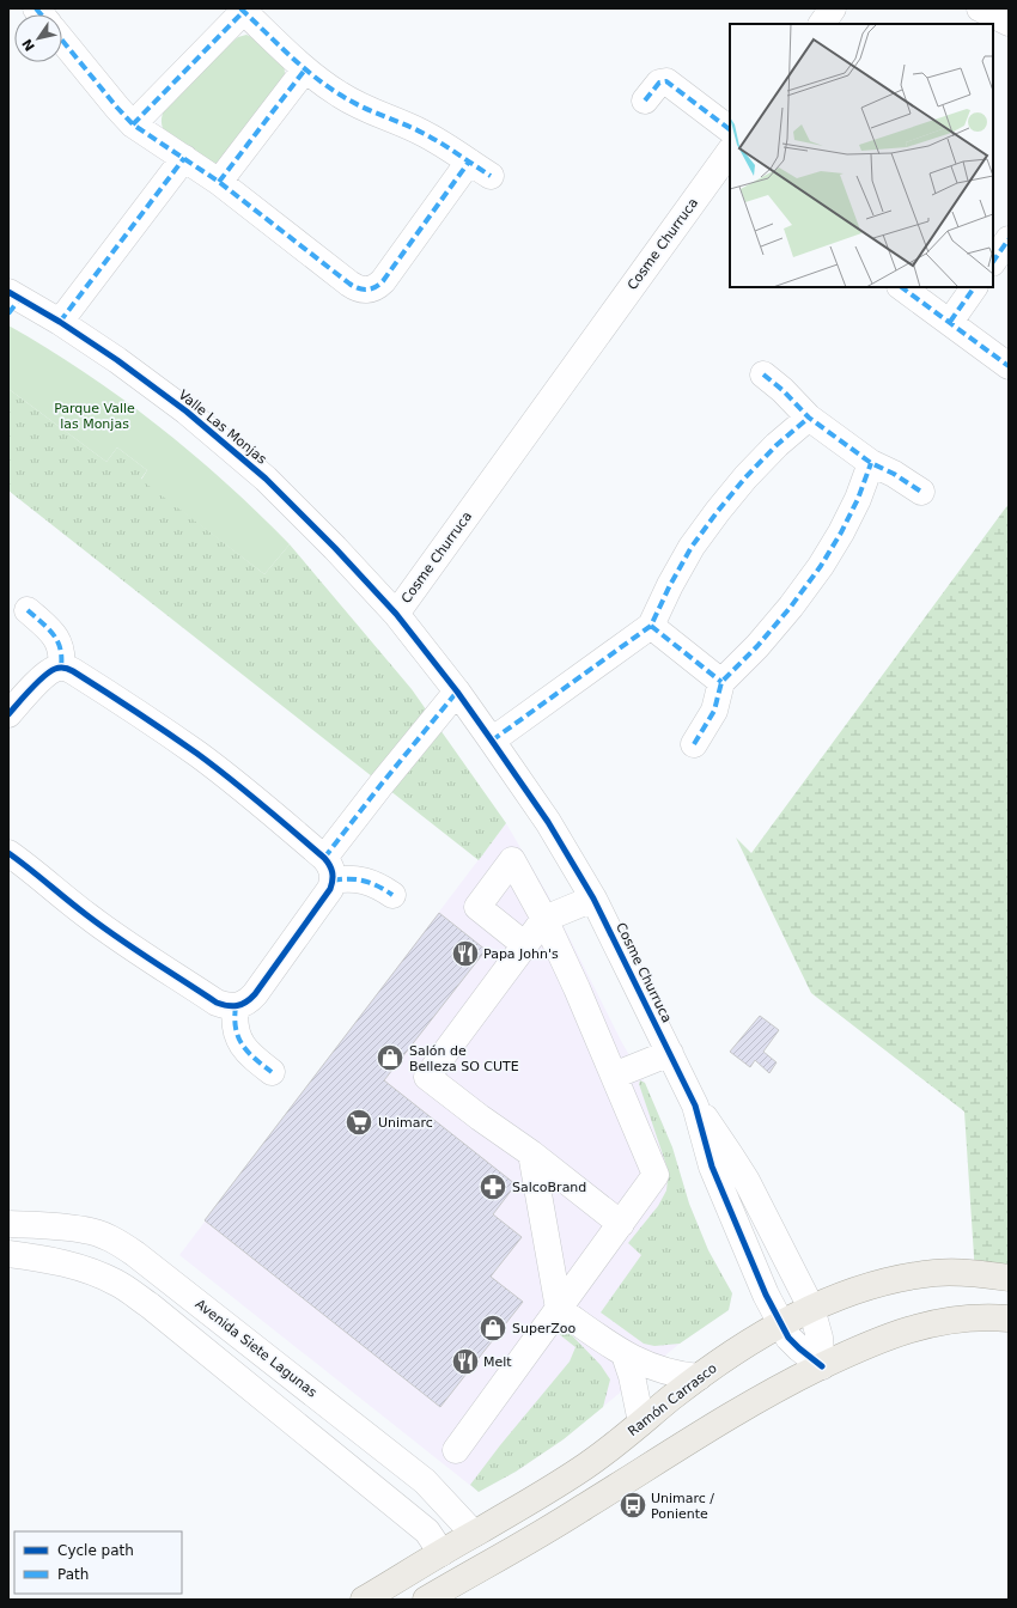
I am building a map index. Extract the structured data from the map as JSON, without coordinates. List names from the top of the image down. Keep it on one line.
{"streets":{"main road":["Ramón Carrasco"],"street":["Cosme Churruca","Valle Las Monjas","Avenida Siete Lagunas"]},"crossings":[["Cosme Churruca","Valle Las Monjas"],["Cosme Churruca","Ramón Carrasco"],["Avenida Siete Lagunas","Ramón Carrasco"]],"parks":["Parque Valle las Monjas"],"places":{"restaurant":["Papa John's","Melt"],"shop":["Salón de Belleza SO CUTE","SuperZoo"],"supermarket":["Unimarc"],"pharmacy":["SalcoBrand"],"bus stop":["Unimarc / Poniente"]},"legend":["Cycle path","Path"],"north":"bottom left"}
